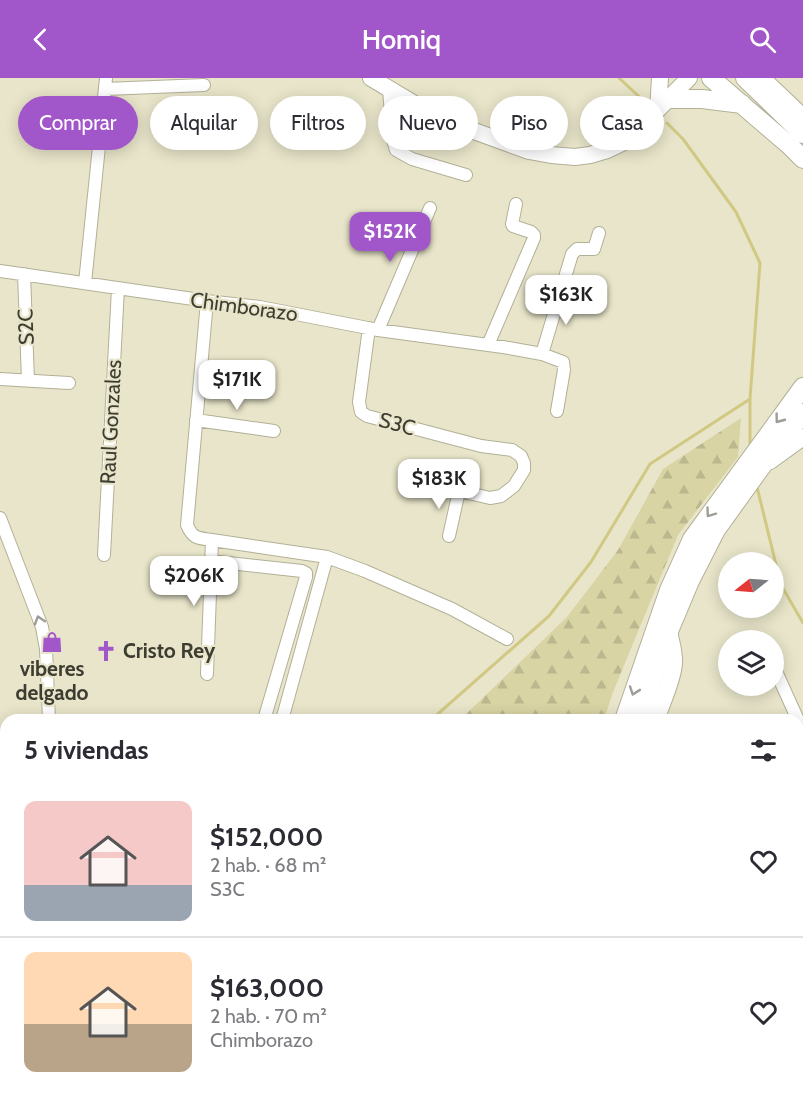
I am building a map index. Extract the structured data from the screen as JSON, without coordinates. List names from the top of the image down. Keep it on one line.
{"streets":{"street":["Chimborazo","S2C","Raul Gonzales","S3C"]},"crossings":[["Chimborazo","S2C"],["Chimborazo","Raul Gonzales"],["Chimborazo","S3C"]],"places":{"shop":["viberes delgado"],"church":["Cristo Rey"]},"north":"left","page":{"header":"Homiq","chip":["Comprar","Alquilar","Filtros","Nuevo","Piso","Casa"],"price":["$152K","$163K","$171K","$183K","$206K"],"heading":"5 viviendas","list":[{"name":"$152,000","note":"2 hab. · 68 m² · S3C"},{"name":"$163,000","note":"2 hab. · 70 m² · Chimborazo"}]}}
